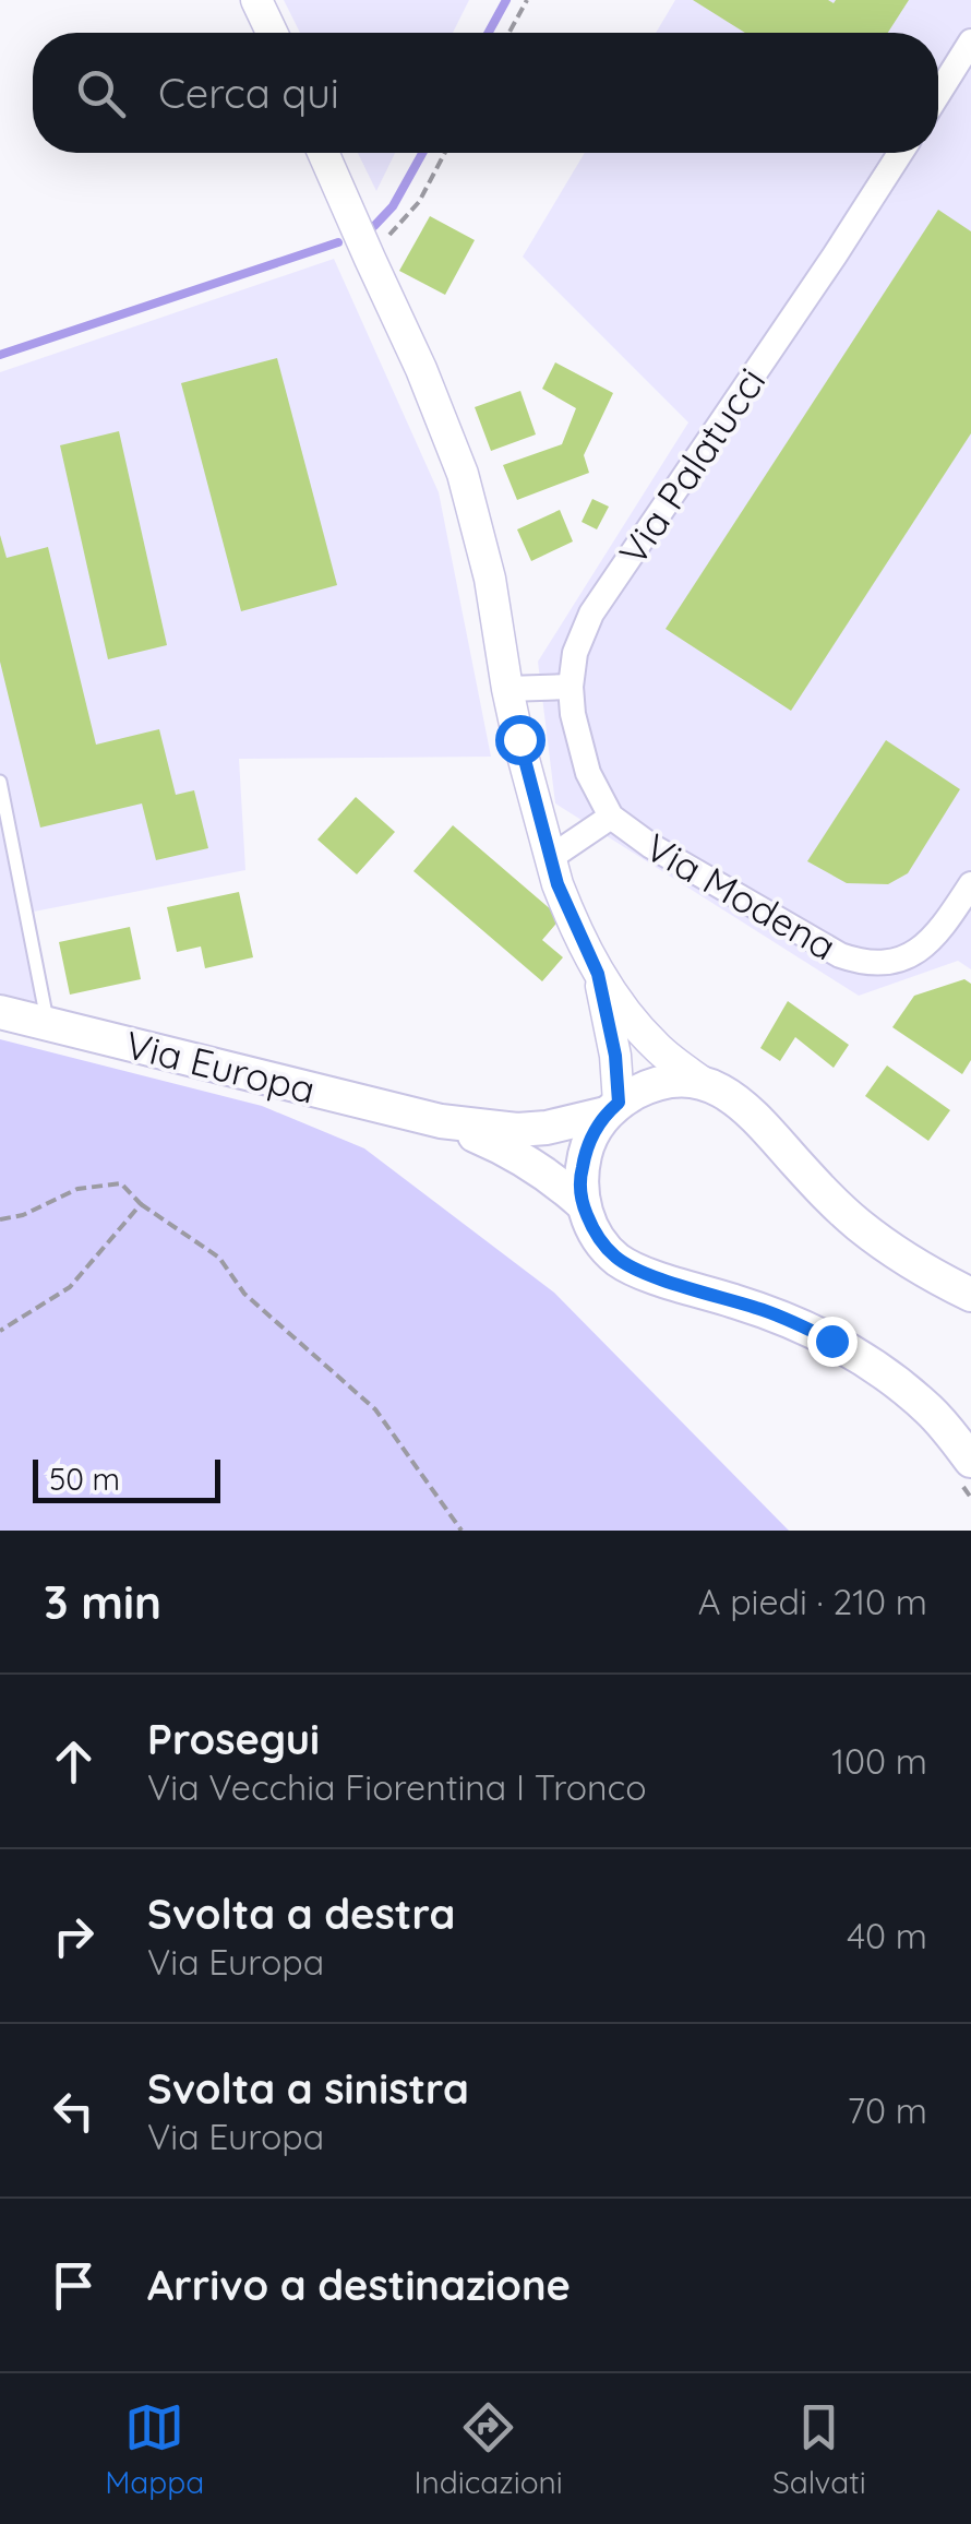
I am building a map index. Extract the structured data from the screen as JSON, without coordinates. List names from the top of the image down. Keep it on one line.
{"streets":{"main road":["Via Europa"],"street":["Via Palatucci","Via Modena"]},"crossings":[["Via Palatucci","Via Modena"]],"scale_bar":"50 m","page":{"search":"Cerca qui","scale":"50 m","heading":["3 min","A piedi · 210 m"],"list":[["Prosegui","Via Vecchia Fiorentina I Tronco","100 m"],["Svolta a destra","Via Europa","40 m"],["Svolta a sinistra","Via Europa","70 m"],"Arrivo a destinazione"],"nav":["Mappa","Indicazioni","Salvati"]}}
